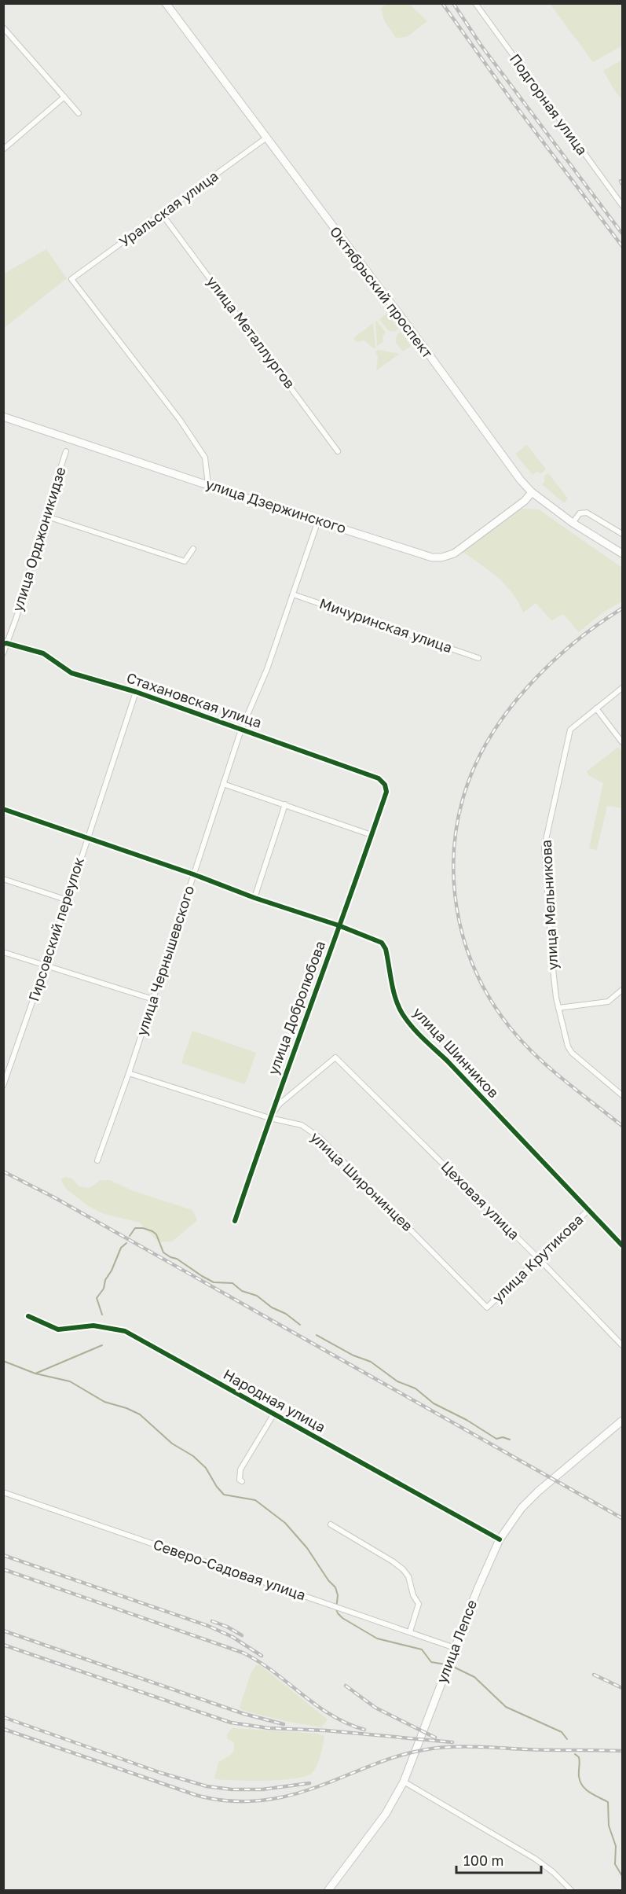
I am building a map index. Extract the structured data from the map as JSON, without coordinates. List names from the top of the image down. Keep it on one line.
{"streets":{"main road":["Октябрьский проспект","улица Дзержинского","улица Лепсе"],"street":["Подгорная улица","Уральская улица","улица Металлургов","улица Орджоникидзе","Мичуринская улица","Стахановская улица","улица Мельникова","Гирсовский переулок","улица Чернышевского","улица Добролюбова","улица Шинников","улица Широнинцев","Цеховая улица","улица Крутикова","Народная улица","Северо-Садовая улица"]},"crossings":[["Уральская улица","Октябрьский проспект"],["Уральская улица","улица Металлургов"],["Уральская улица","улица Дзержинского"],["Октябрьский проспект","улица Дзержинского"],["улица Дзержинского","улица Чернышевского"],["улица Орджоникидзе","Стахановская улица"],["Мичуринская улица","улица Чернышевского"],["Стахановская улица","Гирсовский переулок"],["Стахановская улица","улица Чернышевского"],["Стахановская улица","улица Добролюбова"],["Гирсовский переулок","улица Шинников"],["улица Чернышевского","улица Шинников"],["улица Чернышевского","улица Широнинцев"],["улица Добролюбова","улица Шинников"],["улица Добролюбова","улица Широнинцев"],["улица Добролюбова","Цеховая улица"],["улица Шинников","улица Крутикова"],["улица Широнинцев","Цеховая улица"],["улица Широнинцев","улица Крутикова"],["Цеховая улица","улица Крутикова"],["Народная улица","улица Лепсе"],["Северо-Садовая улица","улица Лепсе"]],"scale_bar":"100 m"}
